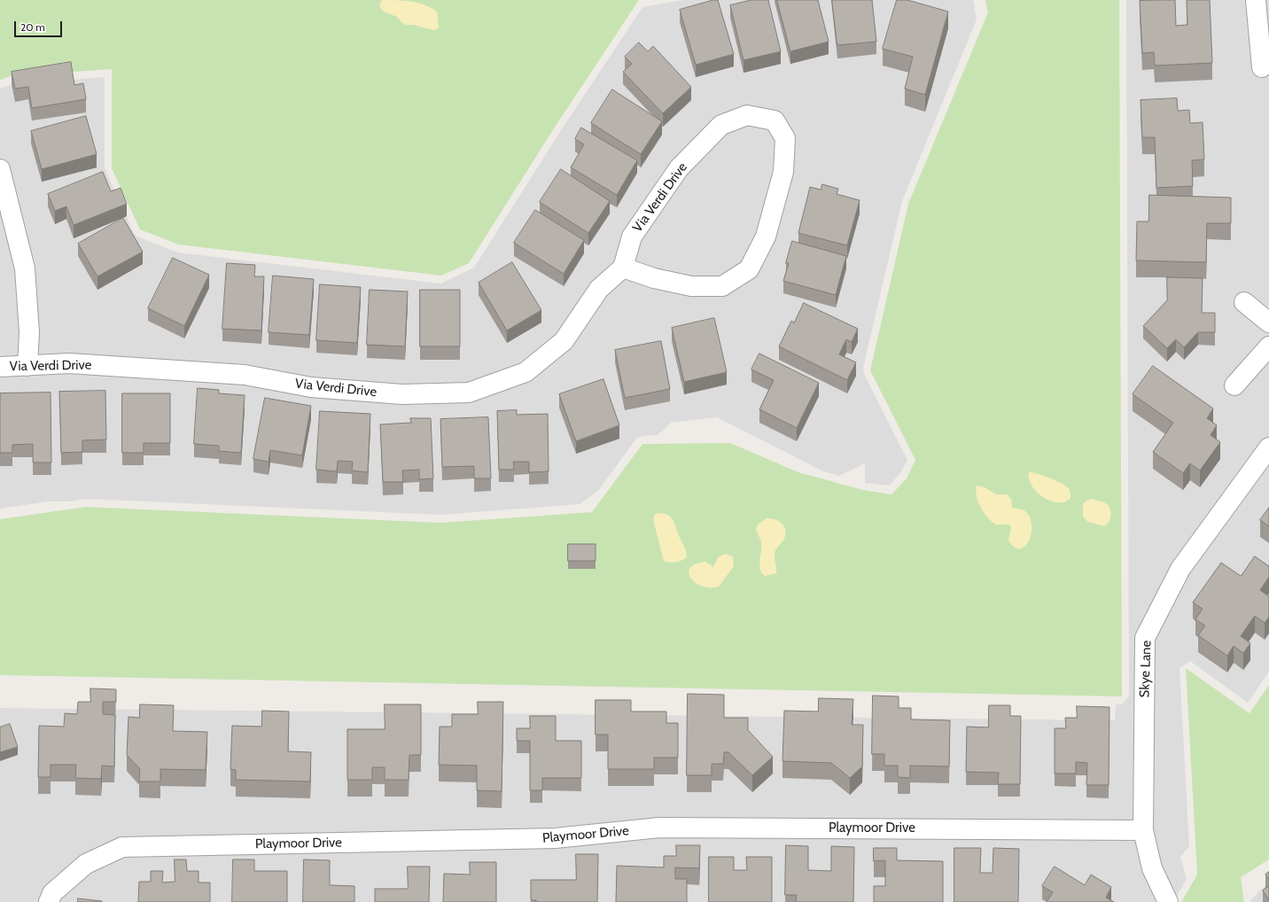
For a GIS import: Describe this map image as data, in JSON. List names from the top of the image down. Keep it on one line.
{"streets":{"street":["Via Verdi Drive","Skye Lane","Playmoor Drive"]},"crossings":[["Skye Lane","Playmoor Drive"]],"scale_bar":"20 m"}
